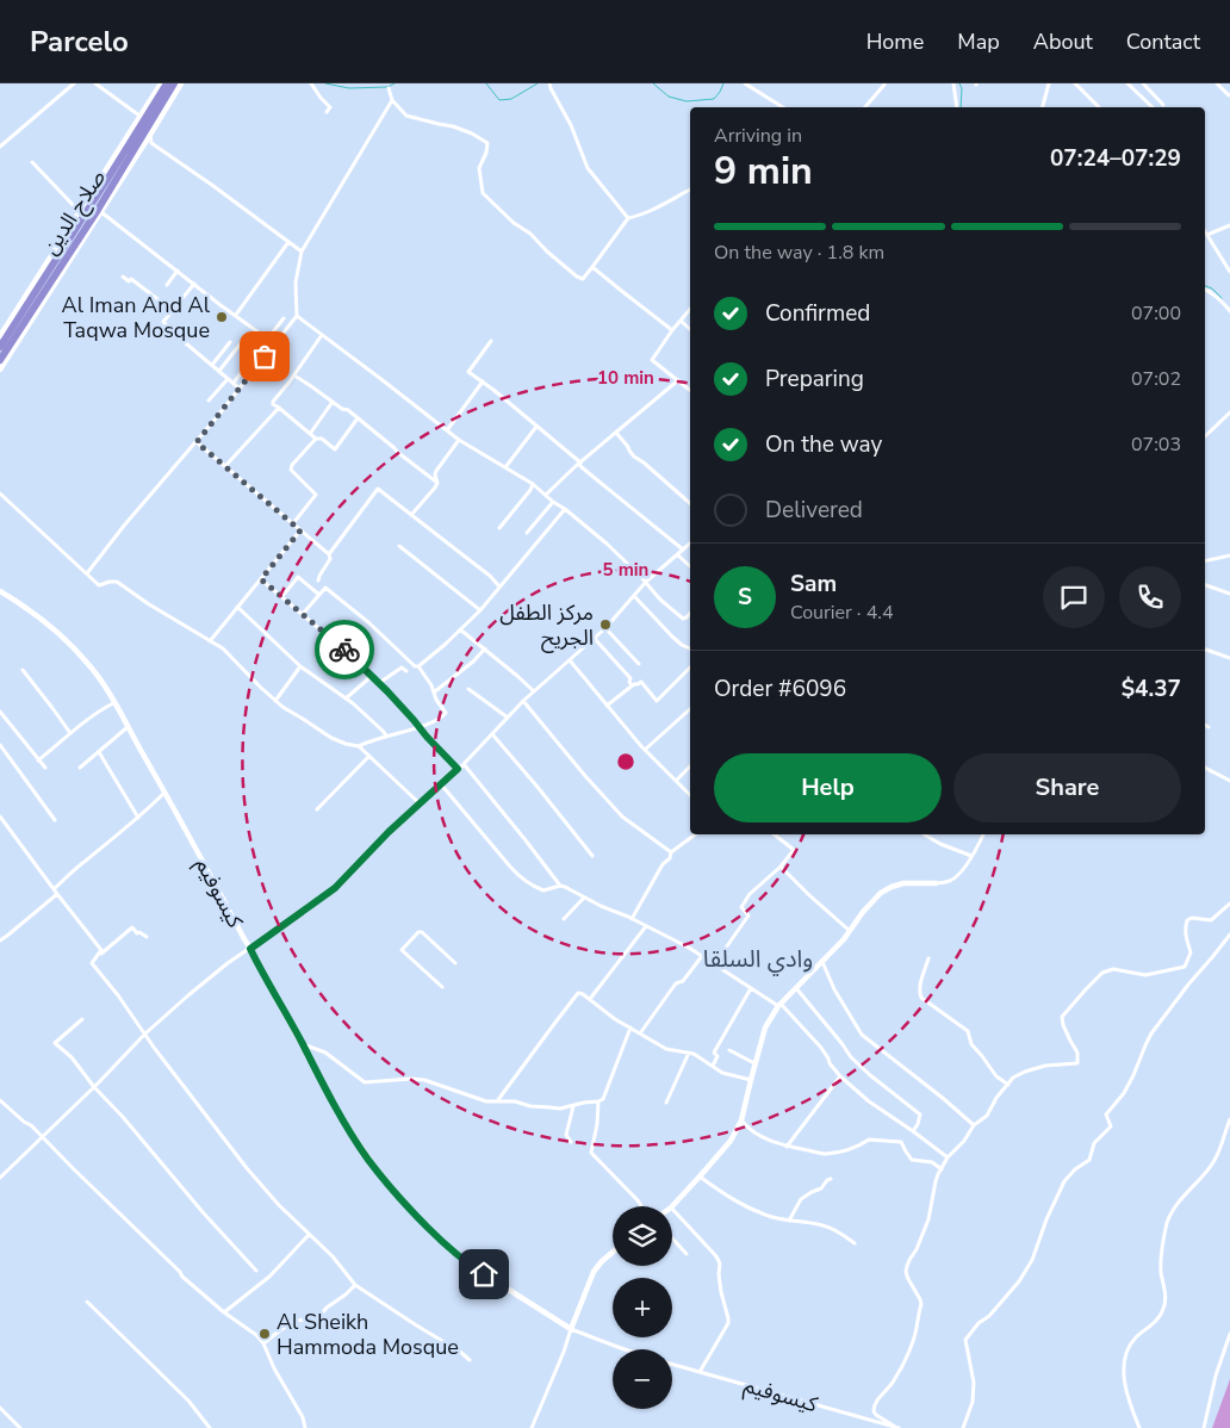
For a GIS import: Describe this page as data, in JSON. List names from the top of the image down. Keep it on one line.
{"streets":{"highway":["صلاح الدين"],"street":["كيسوفيم"]},"districts":["وادي السلقا"],"places":["Al Iman And Al Taqwa Mosque","مركز الطفل الجريح","Al Sheikh Hammoda Mosque"],"page":{"header":"Parcelo","nav":["Home","Map","About","Contact"],"heading":["9 min","Arriving in","07:24–07:29"],"panel":["Sam","Courier · 4.4","Order #6096","$4.37"],"bar":"On the way · 1.8 km","list":[["Confirmed","07:00"],["Preparing","07:02"],["On the way","07:03"],"Delivered"],"round":"S","buttons":["Help","Share"],"map_buttons":["+","−"]},"rings":["10 min","5 min"]}
